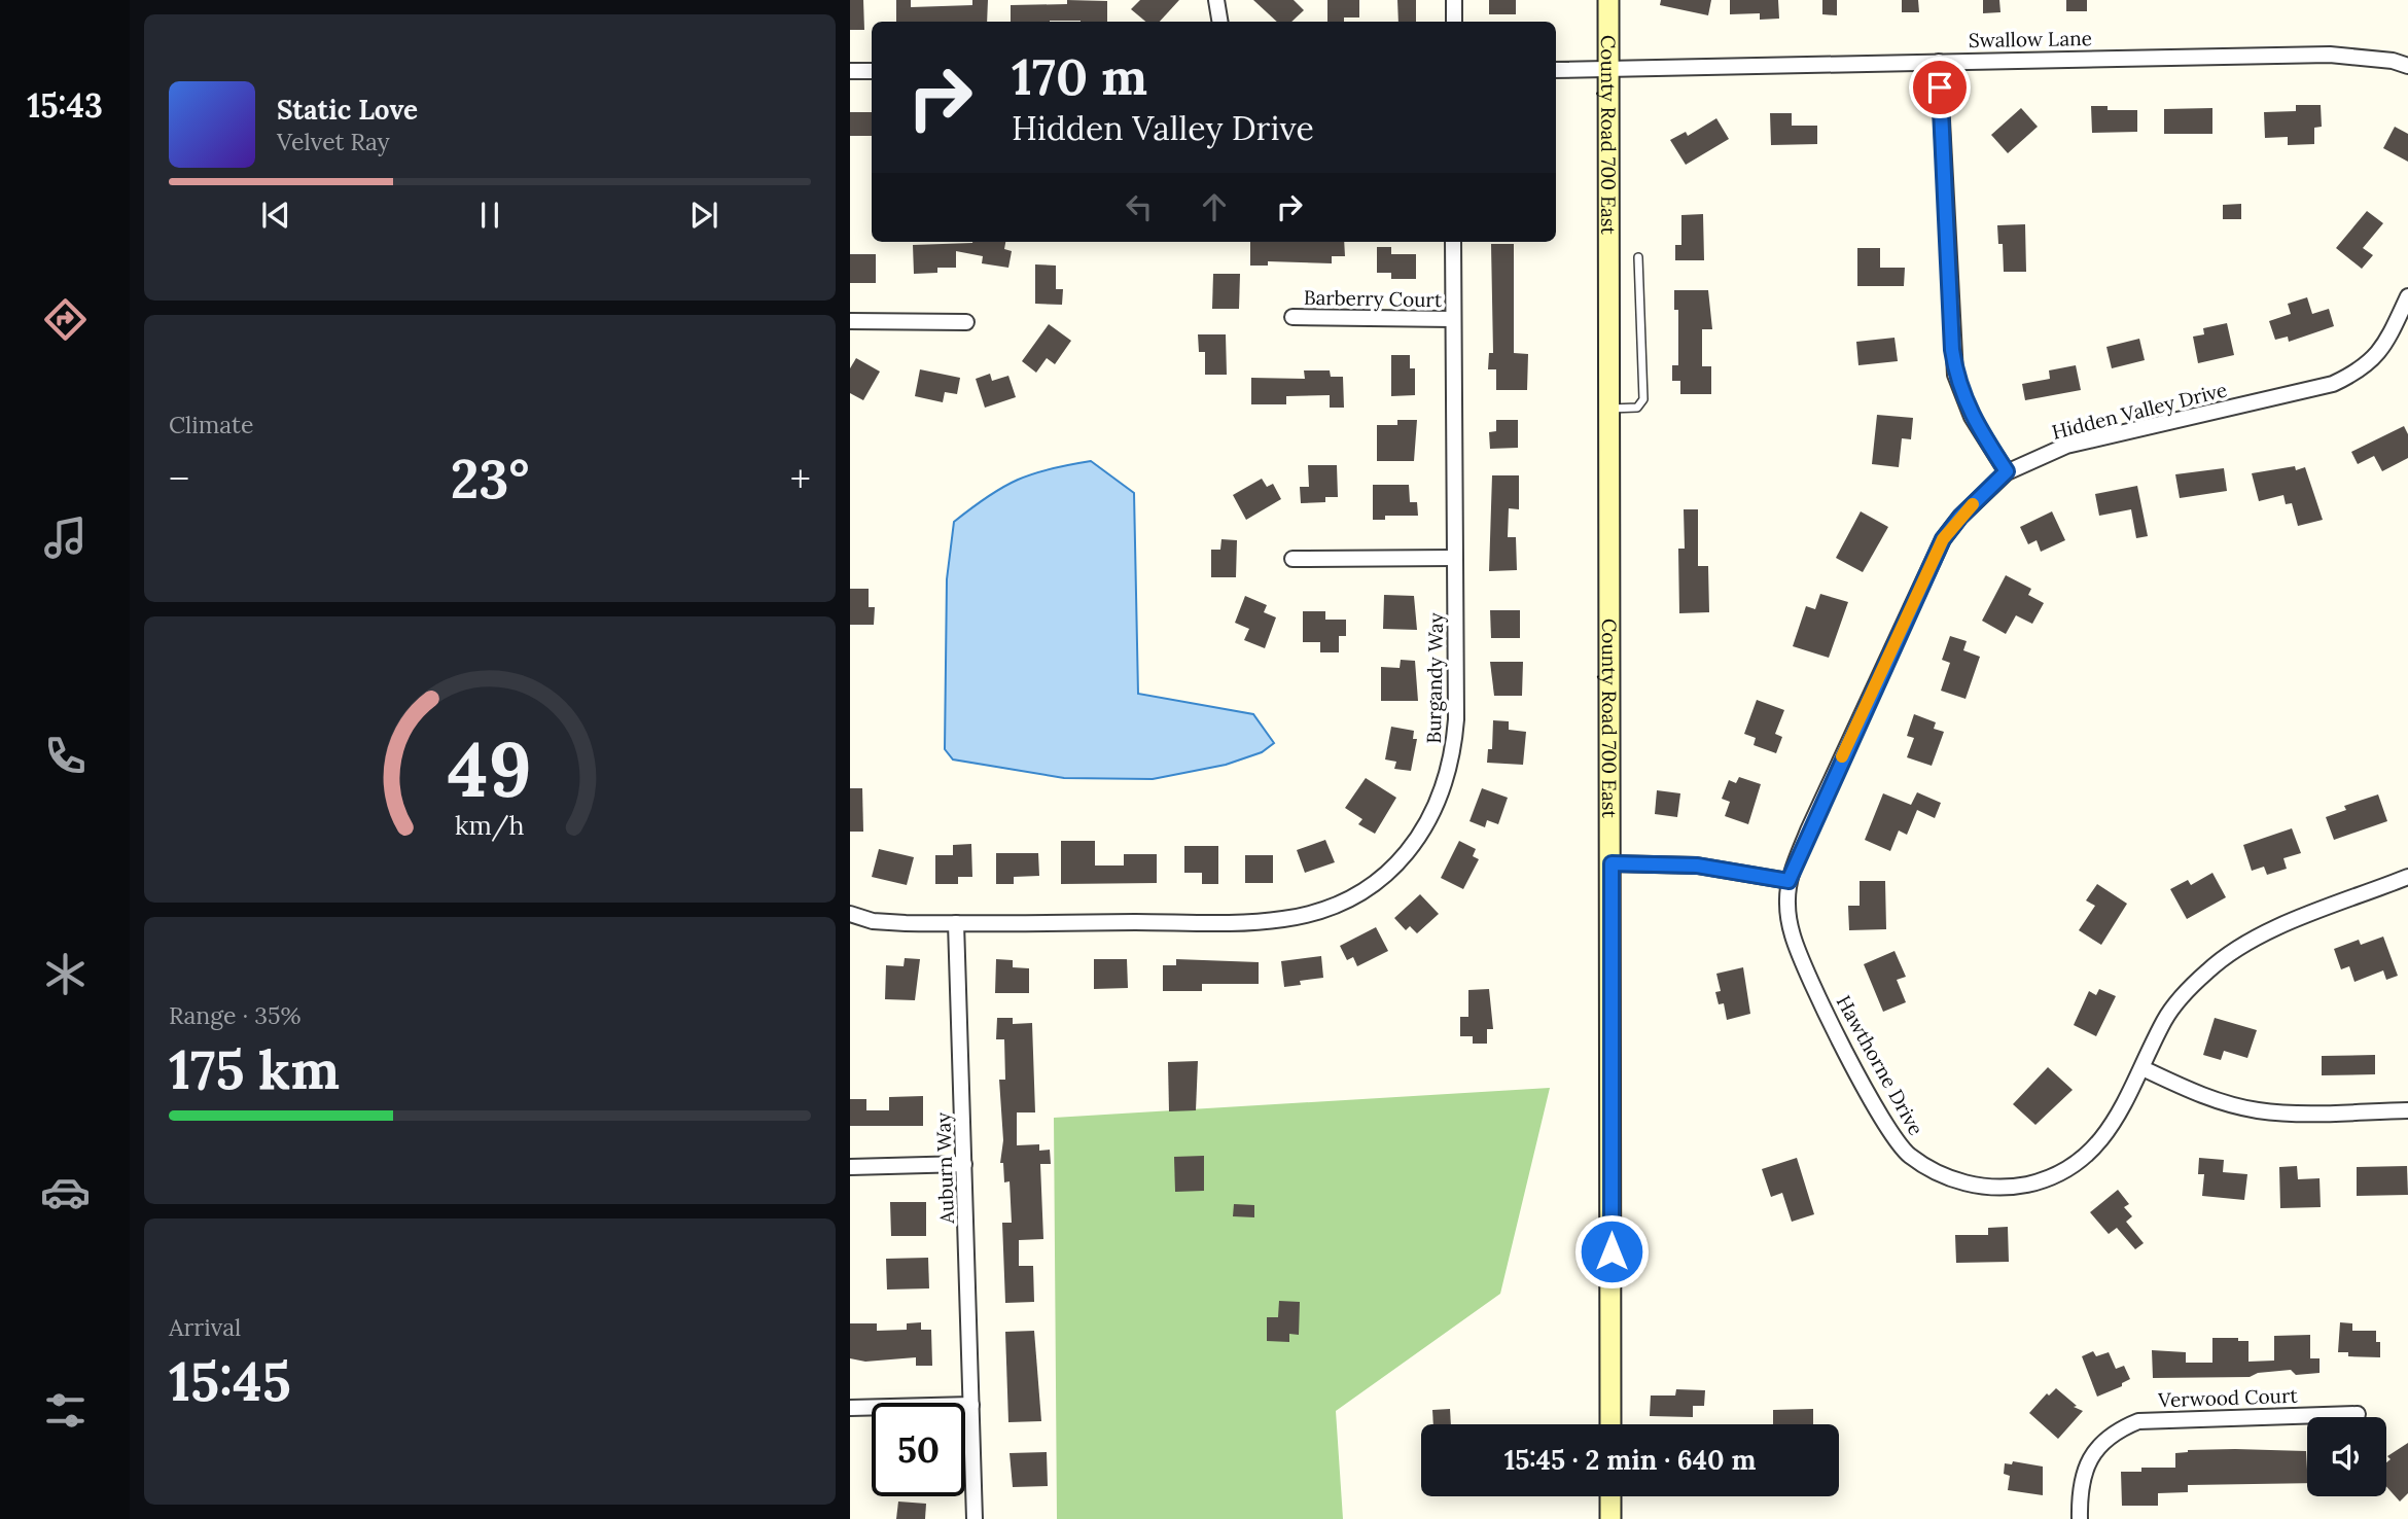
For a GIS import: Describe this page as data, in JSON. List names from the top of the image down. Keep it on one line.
{"streets":{"main road":["County Road 700 East"],"street":["Swallow Lane","Barberry Court","Hidden Valley Drive","Burgandy Way","Hawthorne Drive","Auburn Way","Verwood Court"]},"crossings":[["Swallow Lane","County Road 700 East"],["Barberry Court","Burgandy Way"],["Hidden Valley Drive","Hawthorne Drive"],["Burgandy Way","Auburn Way"]],"page":{"tabs":"15:43","turn":["170 m","Hidden Valley Drive"],"song":["Static Love","Velvet Ray"],"tile":["Climate",["Range · 35%","175 km"],["Arrival","15:45"]],"heat":["−","23°","+"],"limit":"50","trip":"15:45 · 2 min · 640 m","gauge":["49","km/h"]}}
